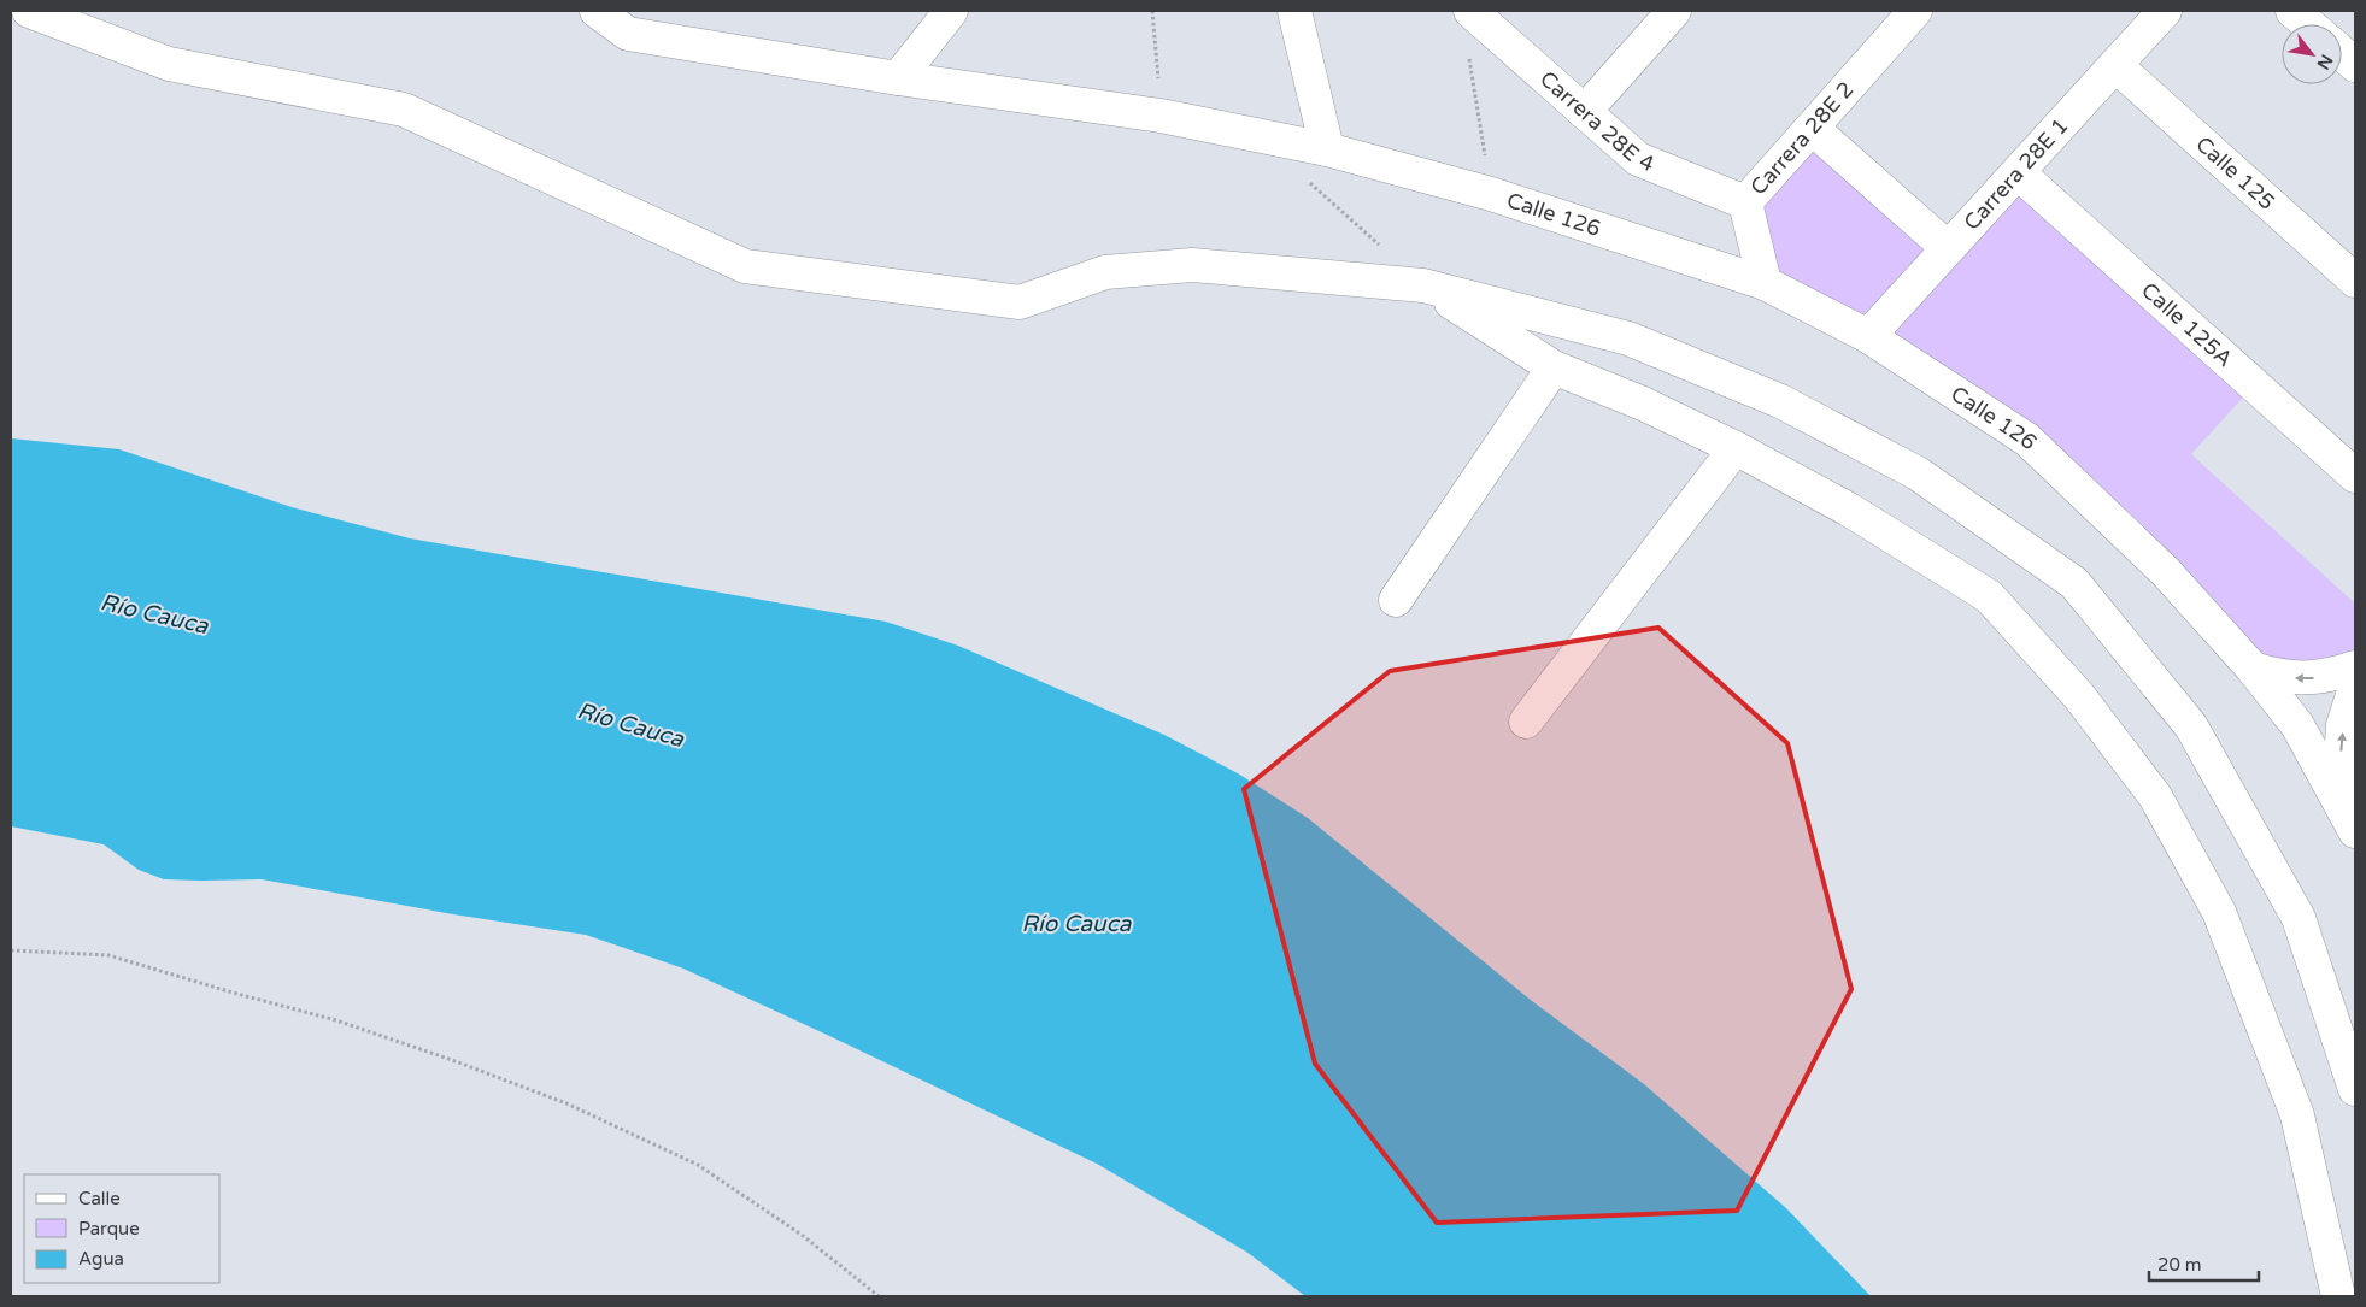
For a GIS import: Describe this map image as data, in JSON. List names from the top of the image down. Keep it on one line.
{"streets":{"street":["Carrera 28E 4","Carrera 28E 2","Calle 125","Carrera 28E 1","Calle 126","Calle 125A"]},"crossings":[["Carrera 28E 4","Carrera 28E 2"],["Carrera 28E 2","Calle 126"],["Calle 125","Carrera 28E 1"],["Carrera 28E 1","Calle 126"],["Carrera 28E 1","Calle 125A"]],"water":["Río Cauca"],"legend":["Calle","Parque","Agua"],"scale_bar":"20 m","north":"bottom right"}
